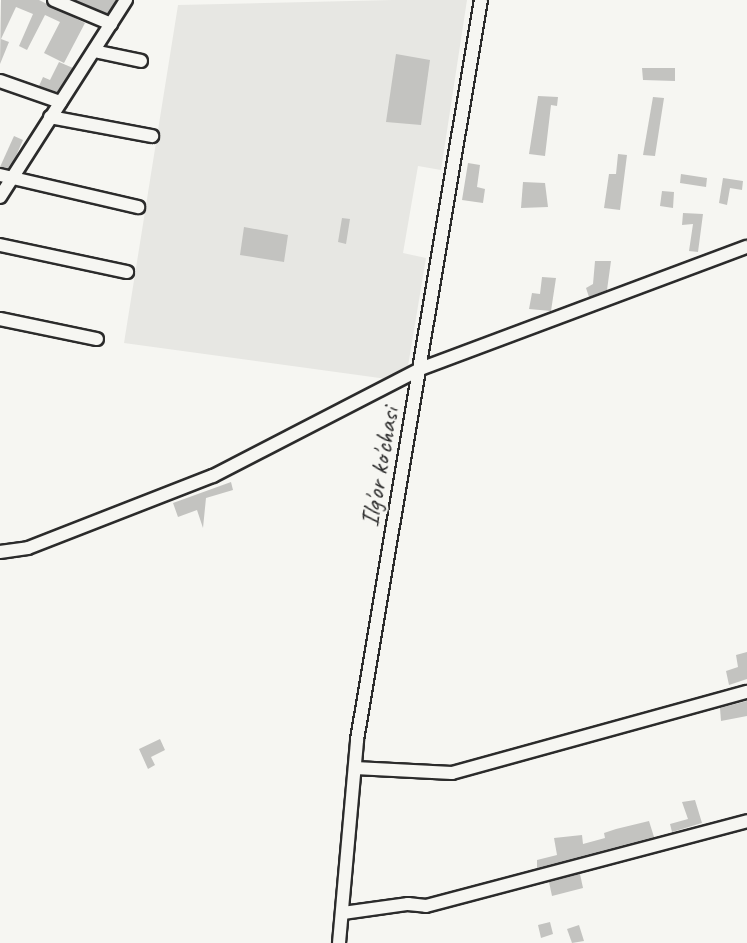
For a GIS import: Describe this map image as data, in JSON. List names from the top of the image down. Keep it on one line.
{"streets":{"street":["Ilg'or ko'chasi"]}}
